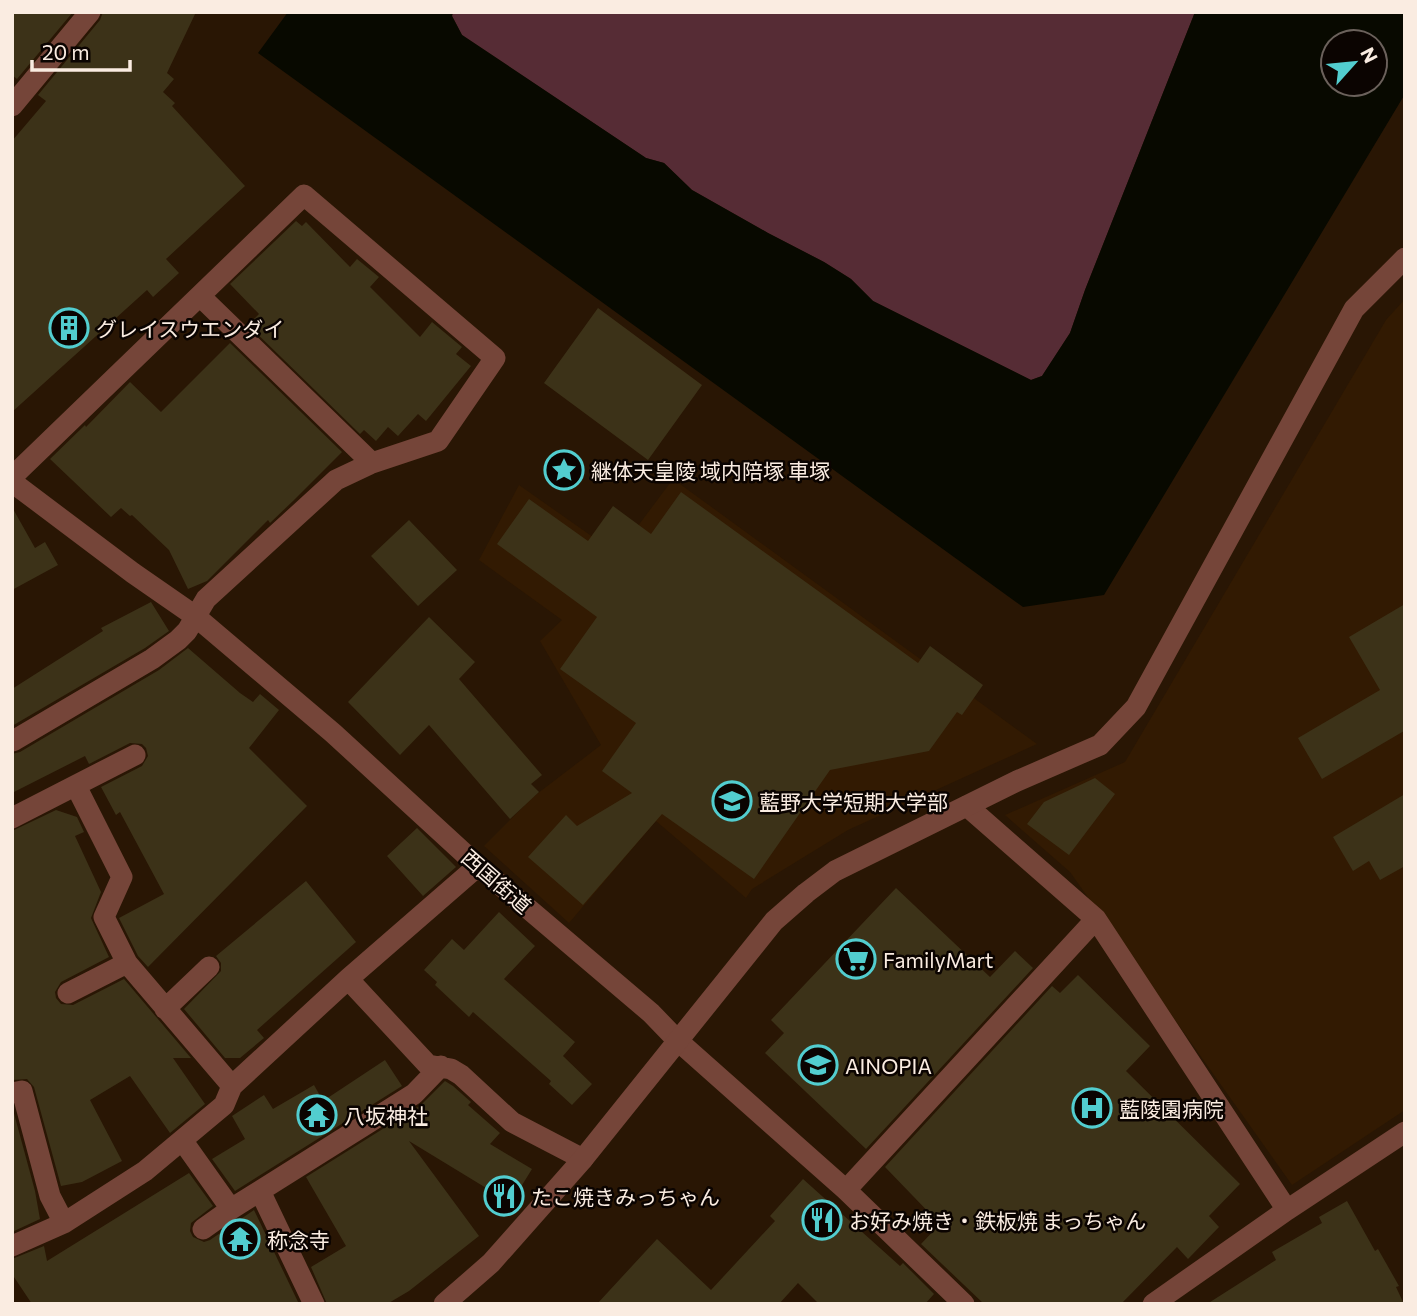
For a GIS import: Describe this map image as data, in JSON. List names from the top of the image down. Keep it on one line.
{"streets":{"street":["西国街道"]},"places":{"building":["グレイスウエンダイ"],"place":["継体天皇陵 域内陪塚 車塚"],"school or university":["藍野大学短期大学部","AINOPIA"],"supermarket":["FamilyMart"],"hospital":["藍陵園病院"],"temple":["八坂神社","称念寺"],"restaurant":["たこ焼きみっちゃん","お好み焼き・鉄板焼 まっちゃん"]},"scale_bar":"20 m","north":"top right"}
